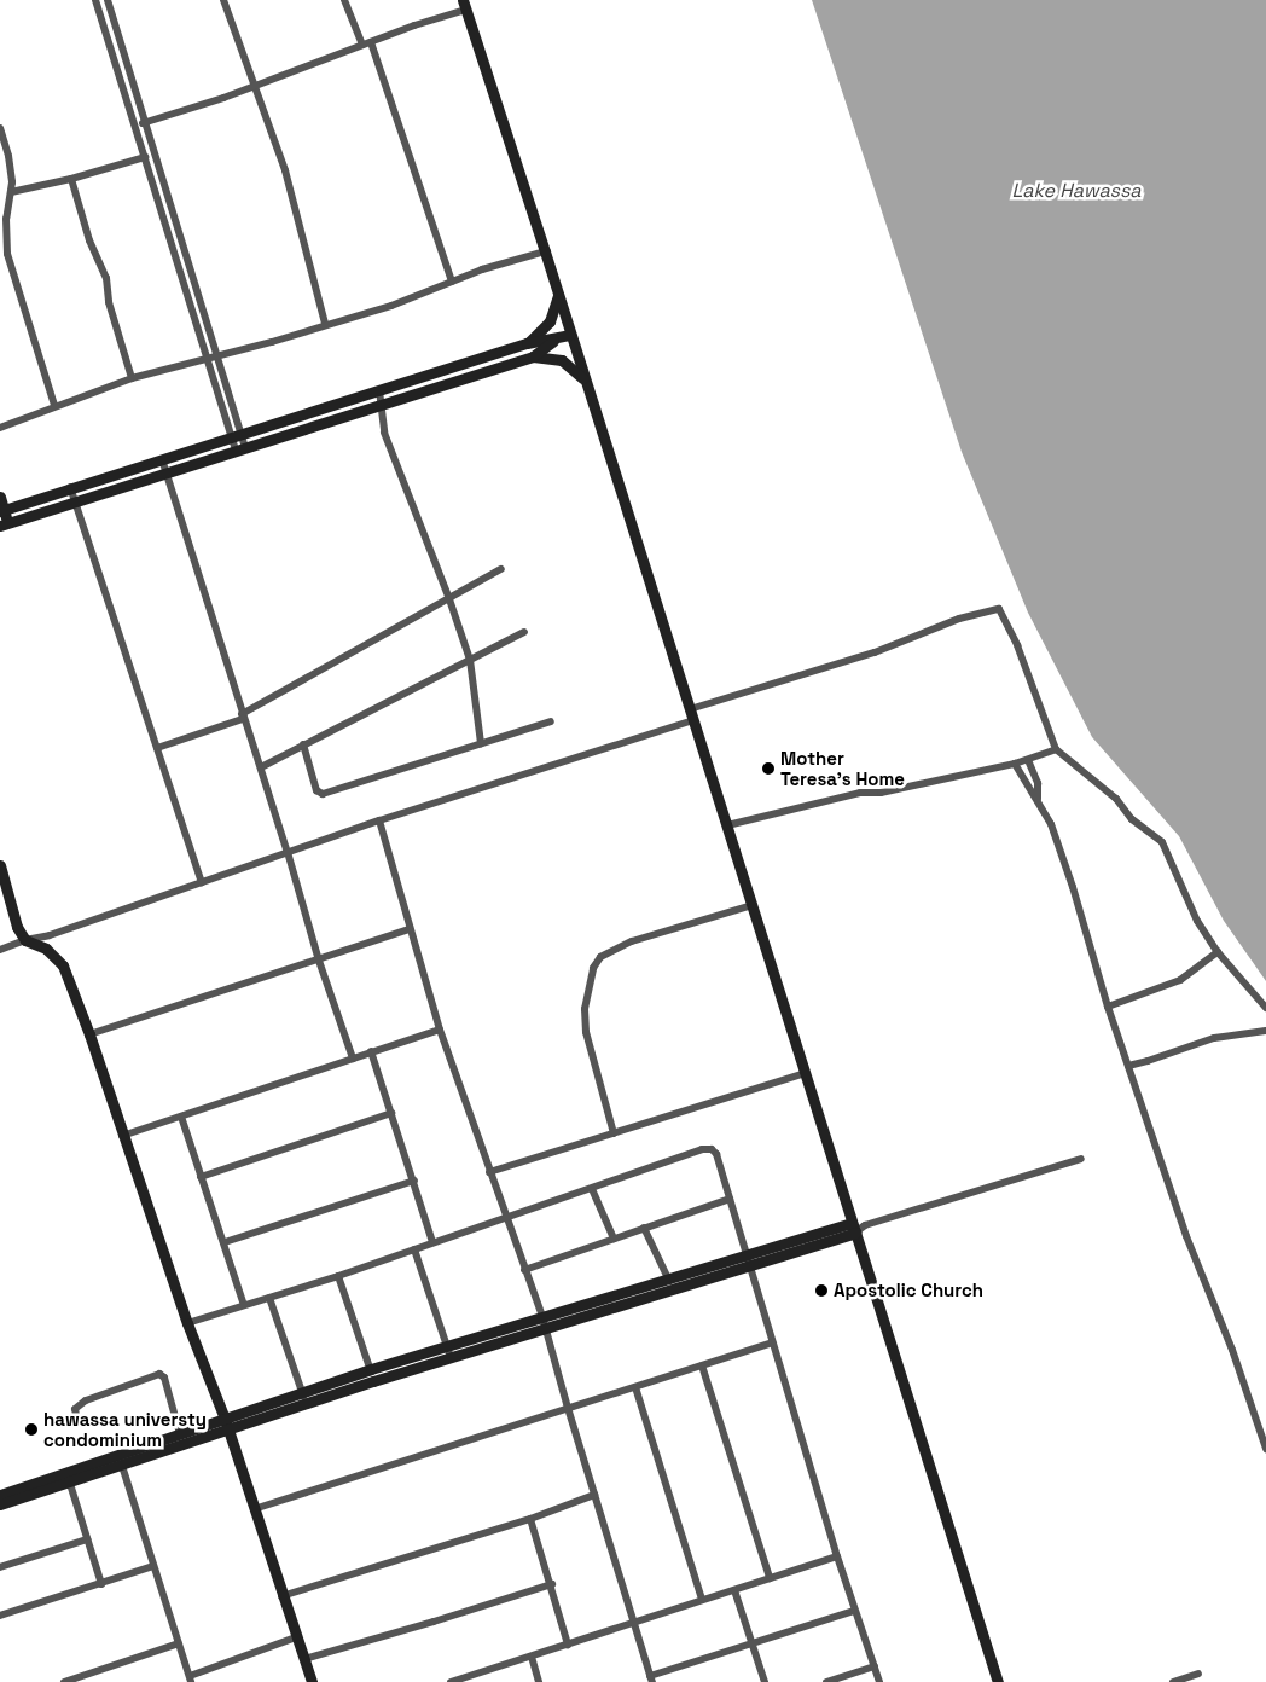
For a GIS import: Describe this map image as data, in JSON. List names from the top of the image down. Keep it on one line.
{"water":["Lake Hawassa"],"places":["Mother Teresa's Home","Apostolic Church","hawassa universty condominium"]}
